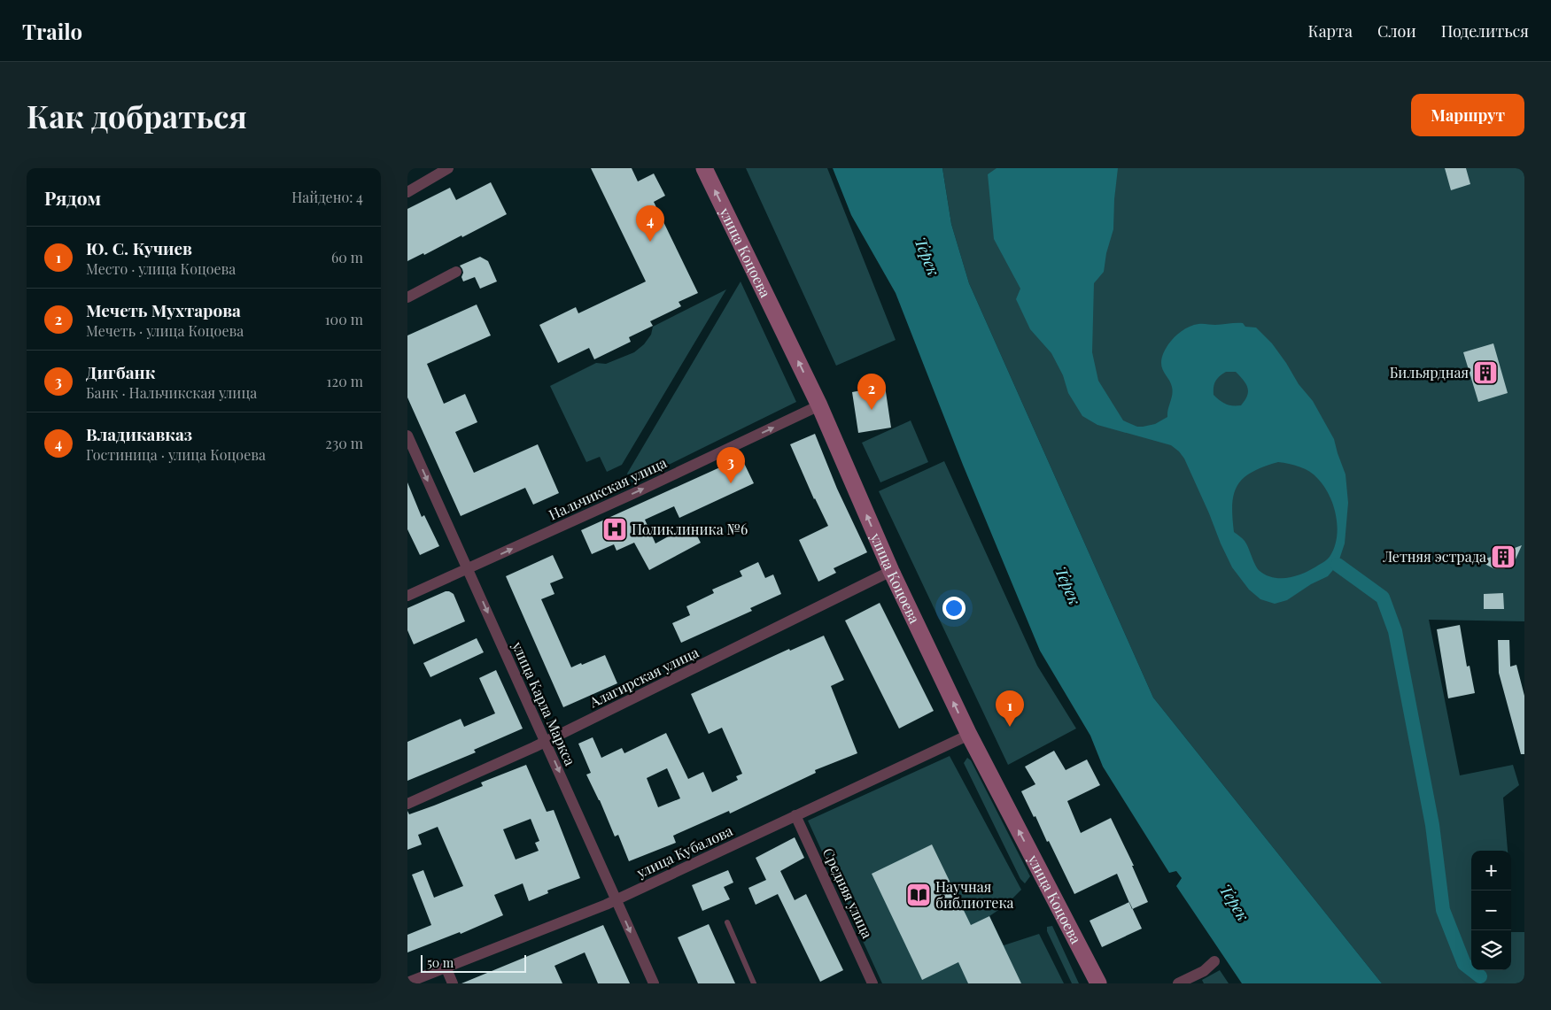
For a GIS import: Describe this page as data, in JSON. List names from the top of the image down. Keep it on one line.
{"streets":{"street":["улица Коцоева","Нальчикская улица","Алагирская улица","улица Карла Маркса","улица Кубалова","Средняя улица"]},"crossings":[["улица Коцоева","Нальчикская улица"],["улица Коцоева","Алагирская улица"],["улица Коцоева","улица Кубалова"],["Нальчикская улица","улица Карла Маркса"],["Алагирская улица","улица Карла Маркса"],["улица Карла Маркса","улица Кубалова"],["улица Кубалова","Средняя улица"]],"one_way":["улица Коцоева","Нальчикская улица","улица Карла Маркса"],"water":["Терек"],"places":{"building":["Бильярдная","Летняя эстрада"],"hospital":["Поликлиника №6"],"library":["Научная библиотека"]},"scale_bar":"50 m","page":{"header":"Trailo","nav":["Карта","Слои","Поделиться"],"buttons":"Маршрут","title":"Как добраться","heading":["Рядом","Найдено: 4"],"pins":["4","2","3","1"],"list":[{"mark":"1","name":"Ю. С. Кучиев","note":"Место · улица Коцоева","value":"60 m"},{"mark":"2","name":"Мечеть Мухтарова","note":"Мечеть · улица Коцоева","value":"100 m"},{"mark":"3","name":"Дигбанк","note":"Банк · Нальчикская улица","value":"120 m"},{"mark":"4","name":"Владикавказ","note":"Гостиница · улица Коцоева","value":"230 m"}],"map_buttons":["+","−"],"scale":"50 m"}}
